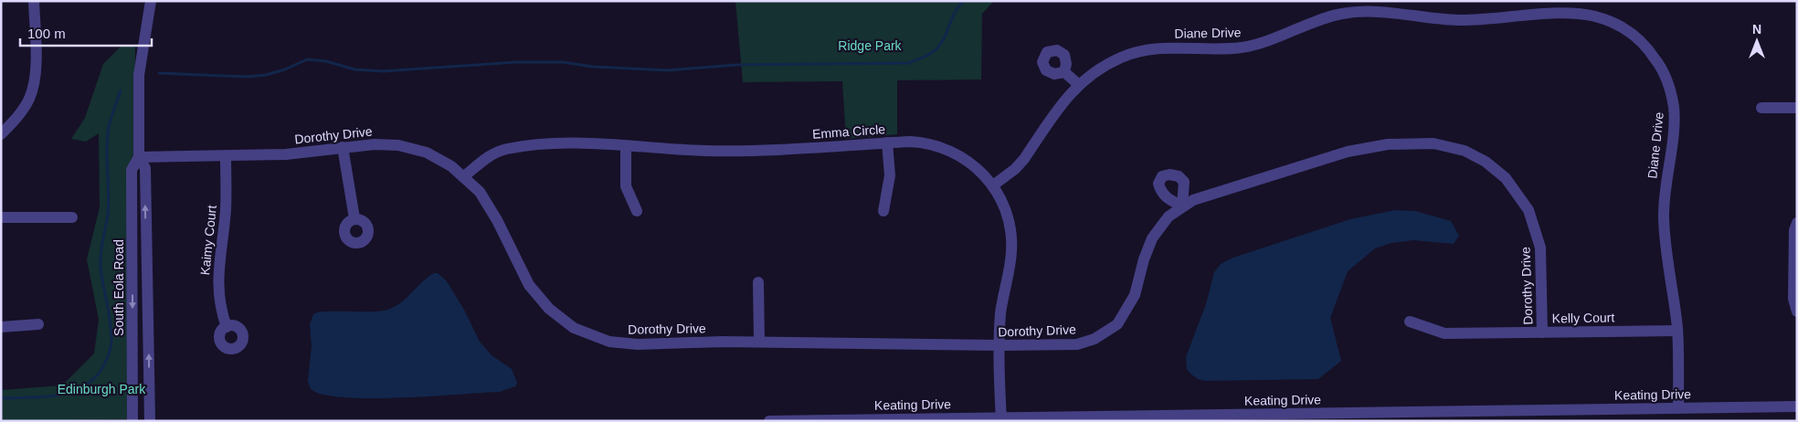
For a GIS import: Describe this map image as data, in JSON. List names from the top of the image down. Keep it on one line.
{"streets":{"street":["Diane Drive","Emma Circle","Dorothy Drive","Kaimy Court","South Eola Road","Kelly Court","Keating Drive"]},"crossings":[["Diane Drive","Emma Circle"],["Diane Drive","Kelly Court"],["Diane Drive","Keating Drive"],["Emma Circle","Dorothy Drive"],["Emma Circle","Keating Drive"],["Dorothy Drive","Kaimy Court"],["Dorothy Drive","South Eola Road"],["Dorothy Drive","Kelly Court"]],"parks":["Ridge Park","Edinburgh Park"],"scale_bar":"100 m","north":"top"}
